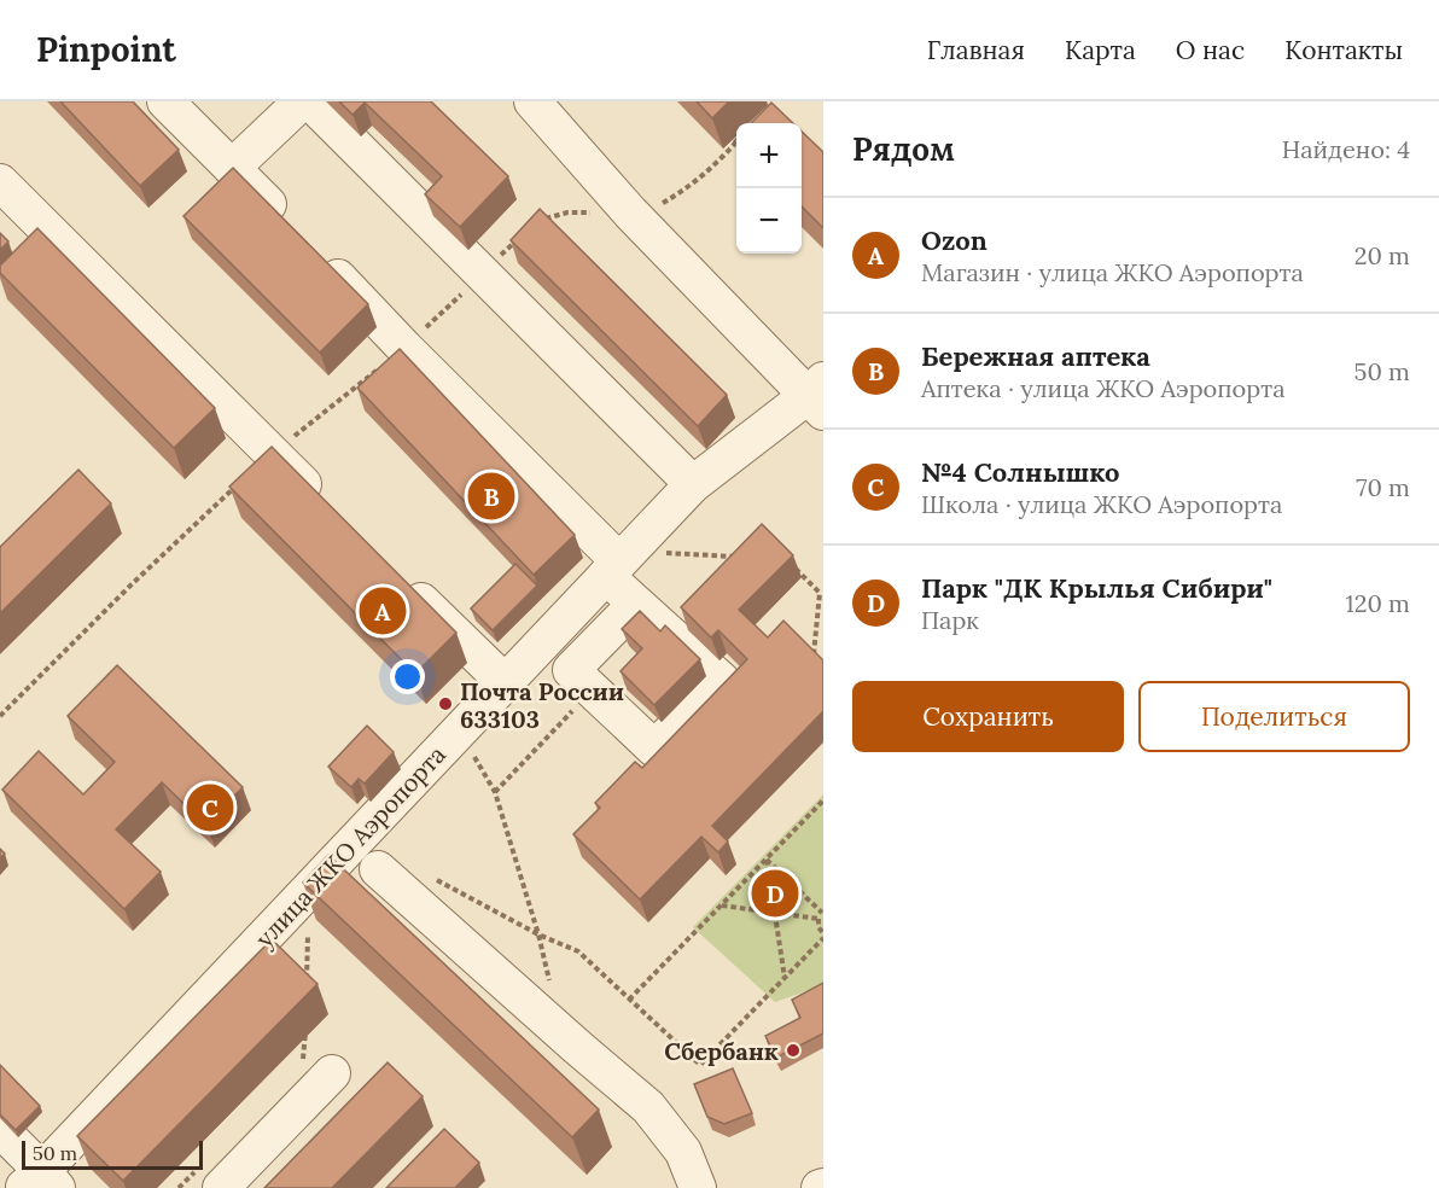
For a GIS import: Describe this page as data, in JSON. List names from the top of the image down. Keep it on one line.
{"streets":{"street":["улица ЖКО Аэропорта"]},"places":["Почта России 633103","Сбербанк"],"scale_bar":"50 m","page":{"header":"Pinpoint","nav":["Главная","Карта","О нас","Контакты"],"heading":["Рядом","Найдено: 4"],"map_buttons":["+","−"],"list":[{"mark":"A","name":"Ozon","note":"Магазин · улица ЖКО Аэропорта","value":"20 m"},{"mark":"B","name":"Бережная аптека","note":"Аптека · улица ЖКО Аэропорта","value":"50 m"},{"mark":"C","name":"№4 Солнышко","note":"Школа · улица ЖКО Аэропорта","value":"70 m"},{"mark":"D","name":"Парк \"ДК Крылья Сибири\"","note":"Парк","value":"120 m"}],"pins":["B","A","C","D"],"buttons":["Сохранить","Поделиться"],"scale":"50 m"}}
